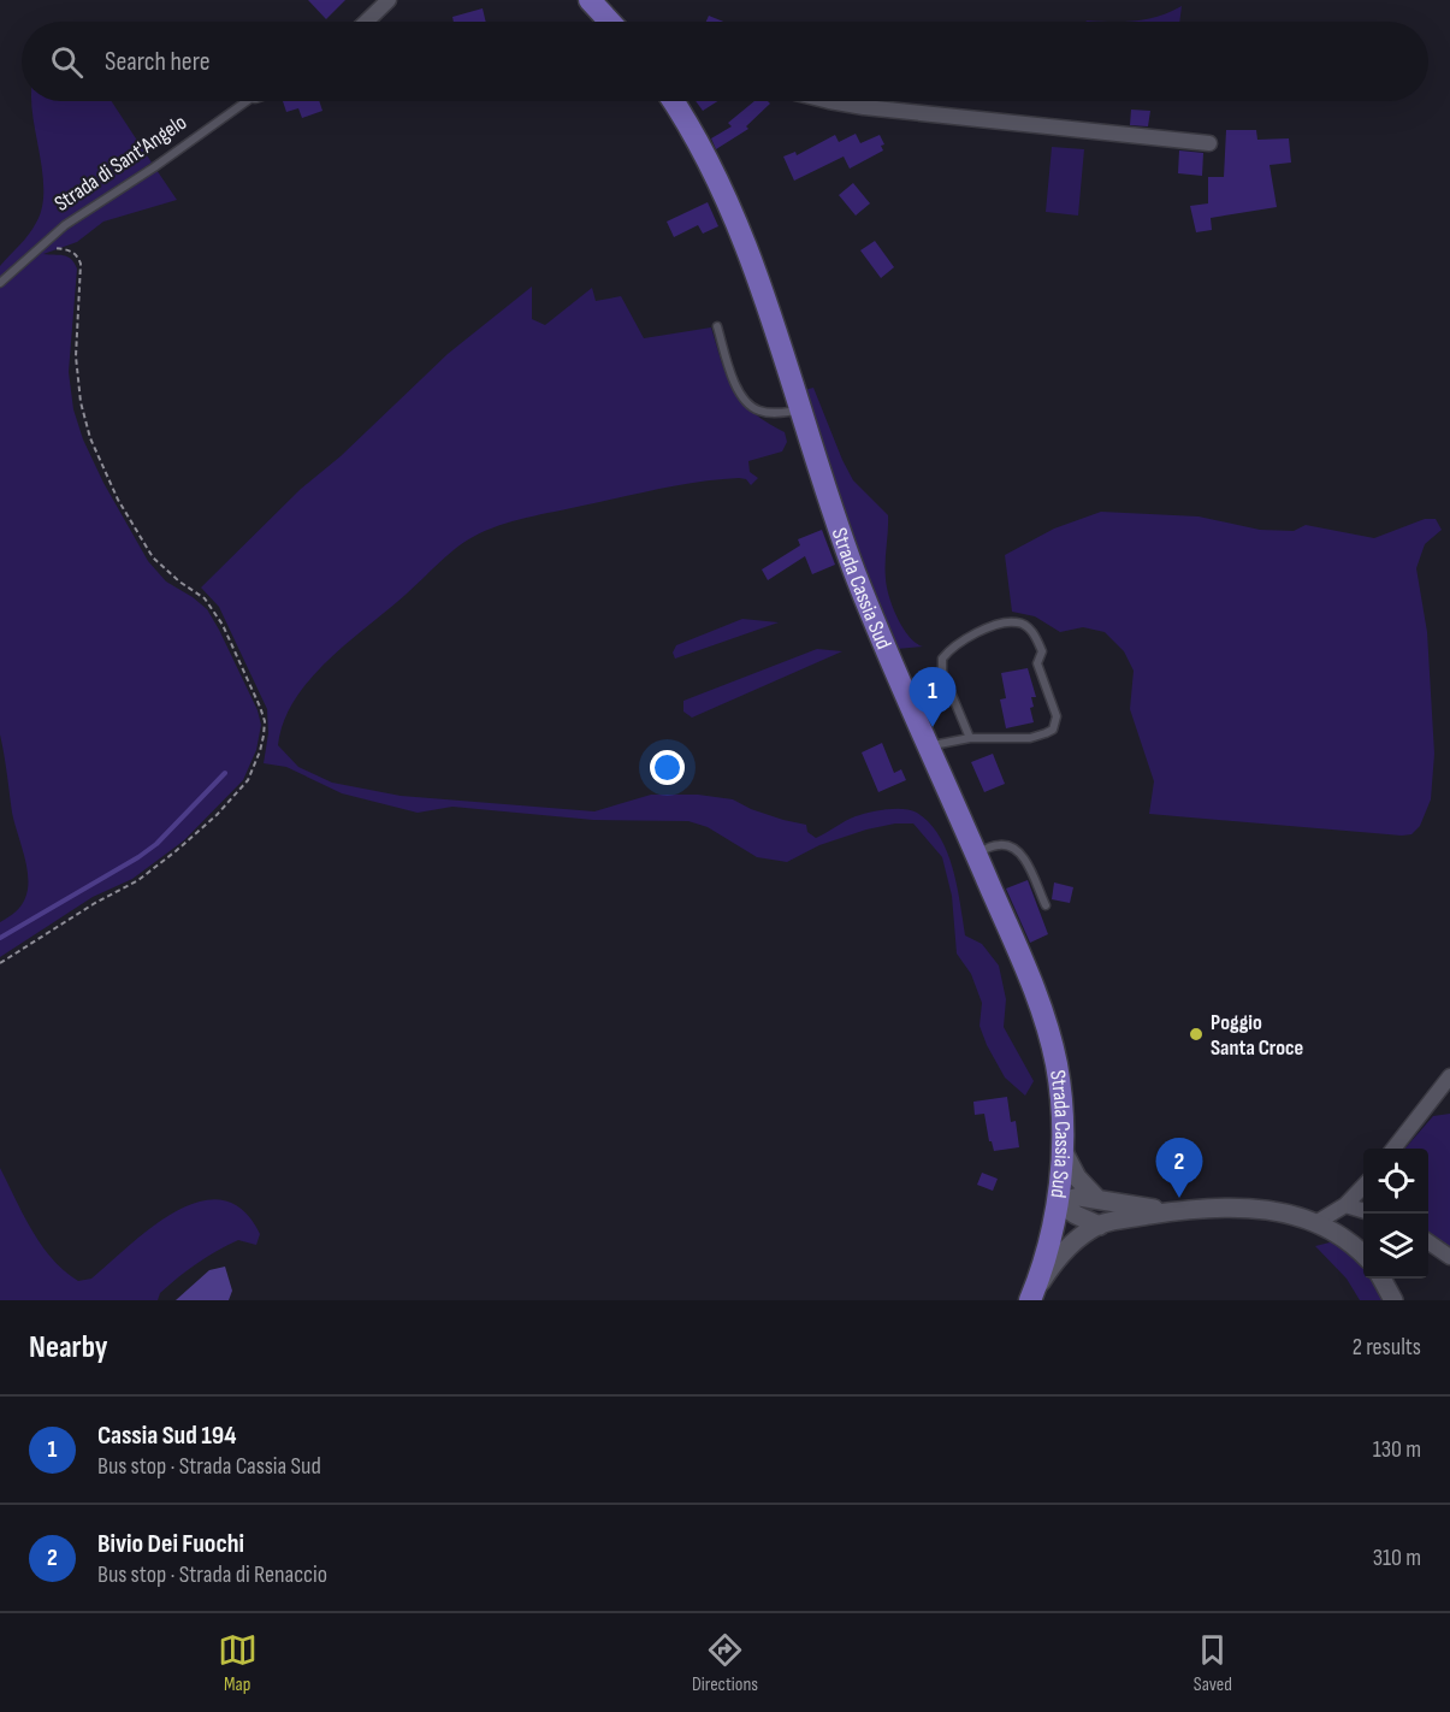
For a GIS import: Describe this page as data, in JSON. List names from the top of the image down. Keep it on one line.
{"streets":{"main road":["Strada Cassia Sud"],"lane":["Strada di Sant'Angelo"]},"places":["Poggio Santa Croce"],"page":{"search":"Search here","pins":["1","2"],"heading":["Nearby","2 results"],"list":[{"mark":"1","name":"Cassia Sud 194","note":"Bus stop · Strada Cassia Sud","value":"130 m"},{"mark":"2","name":"Bivio Dei Fuochi","note":"Bus stop · Strada di Renaccio","value":"310 m"}],"nav":["Map","Directions","Saved"]}}
